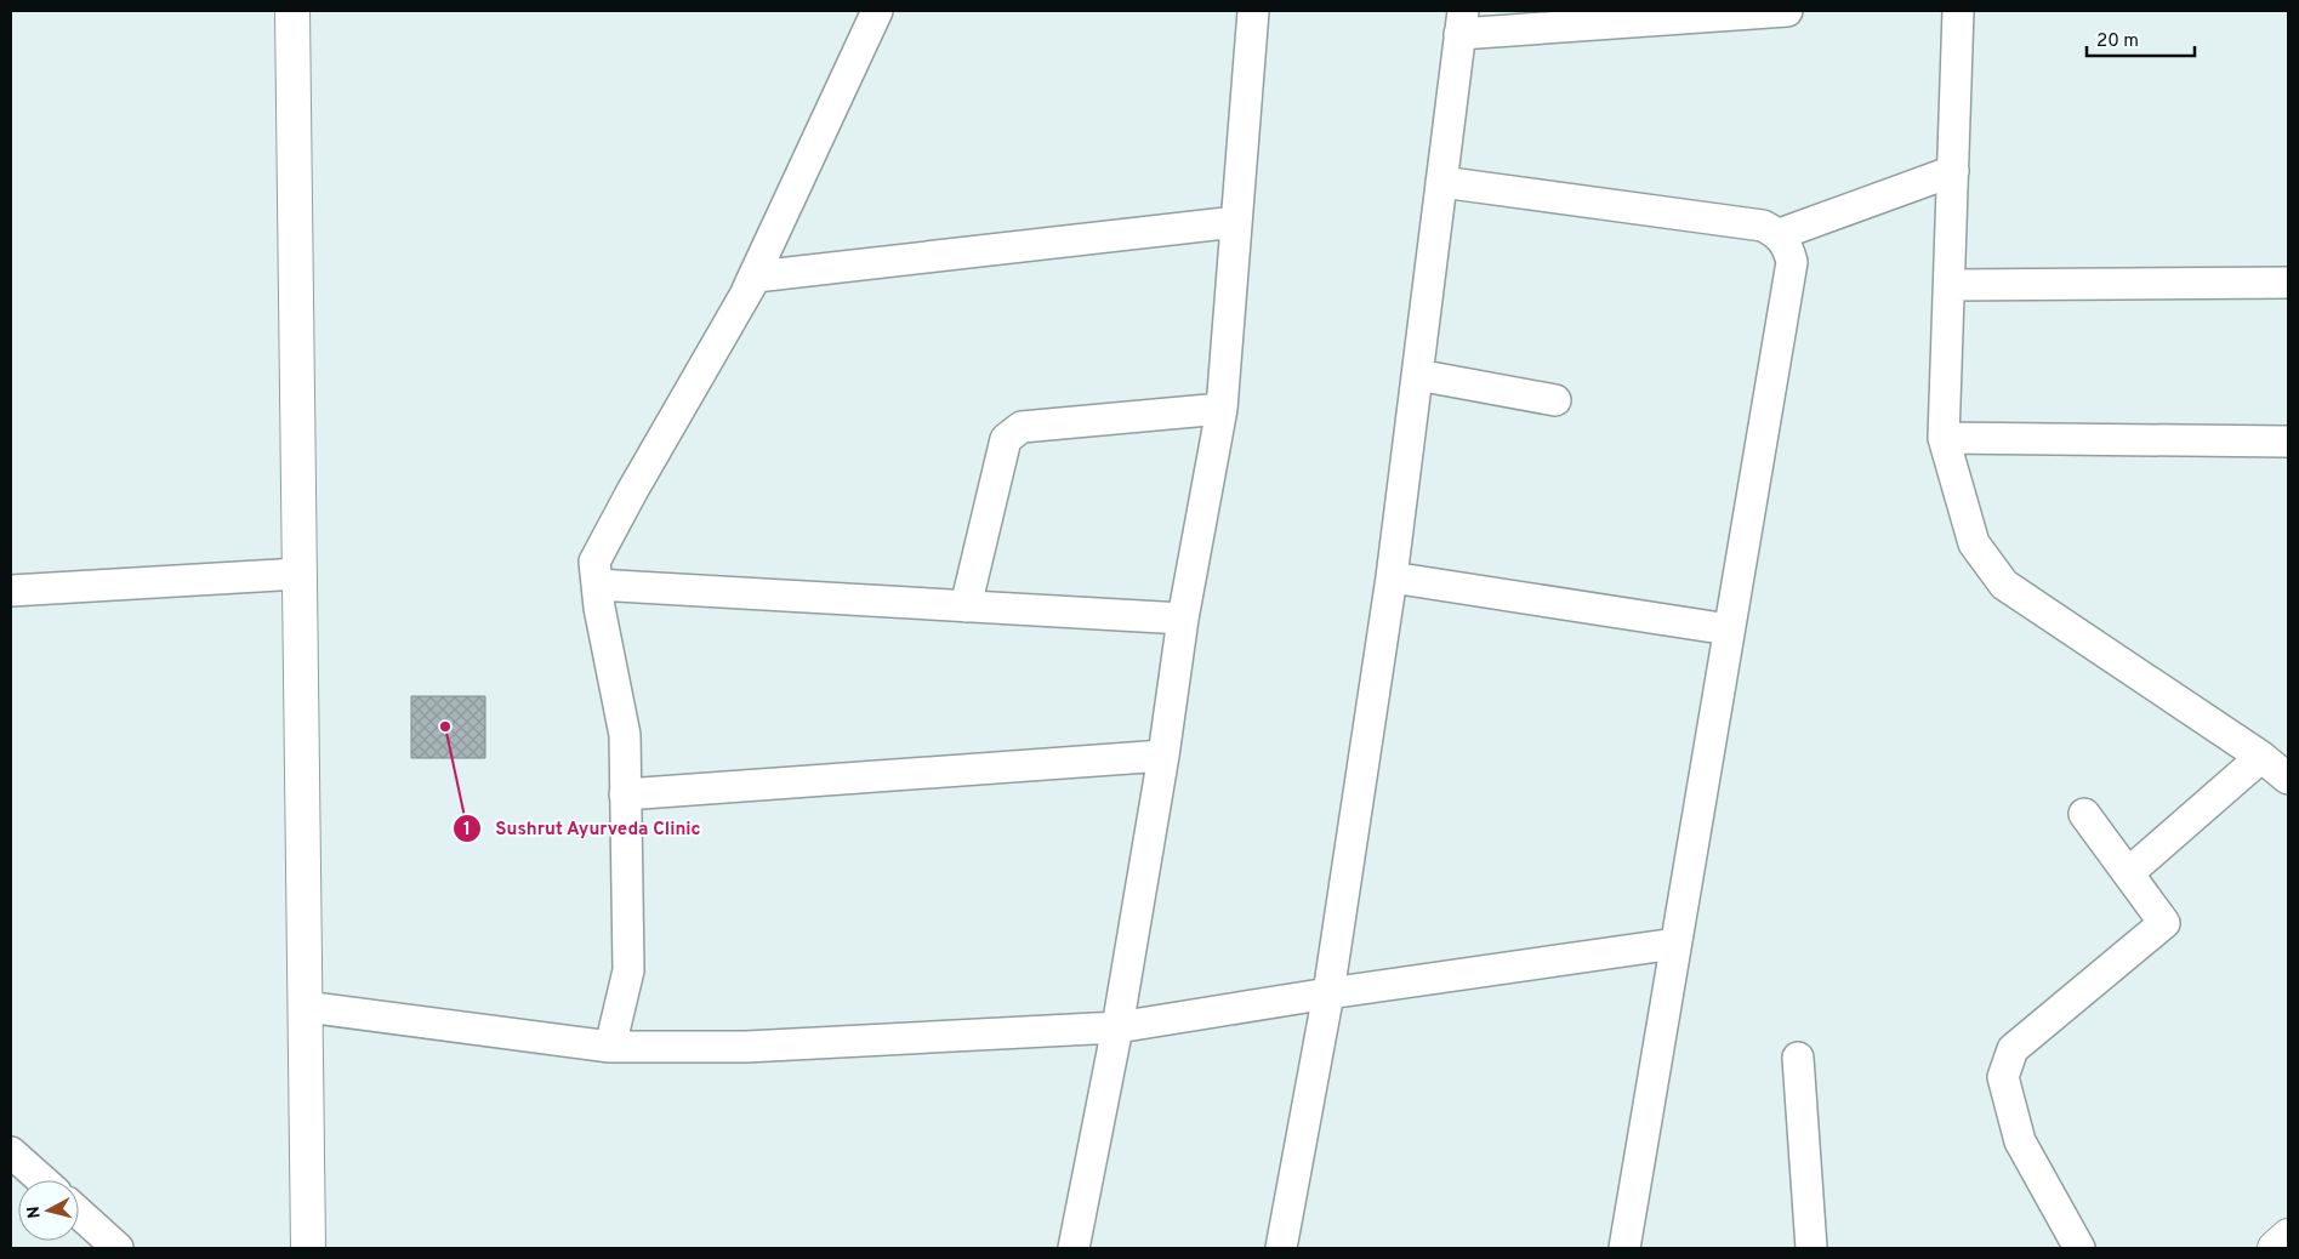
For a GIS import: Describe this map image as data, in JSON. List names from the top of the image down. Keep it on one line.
{"places":["Sushrut Ayurveda Clinic"],"scale_bar":"20 m","north":"left"}
